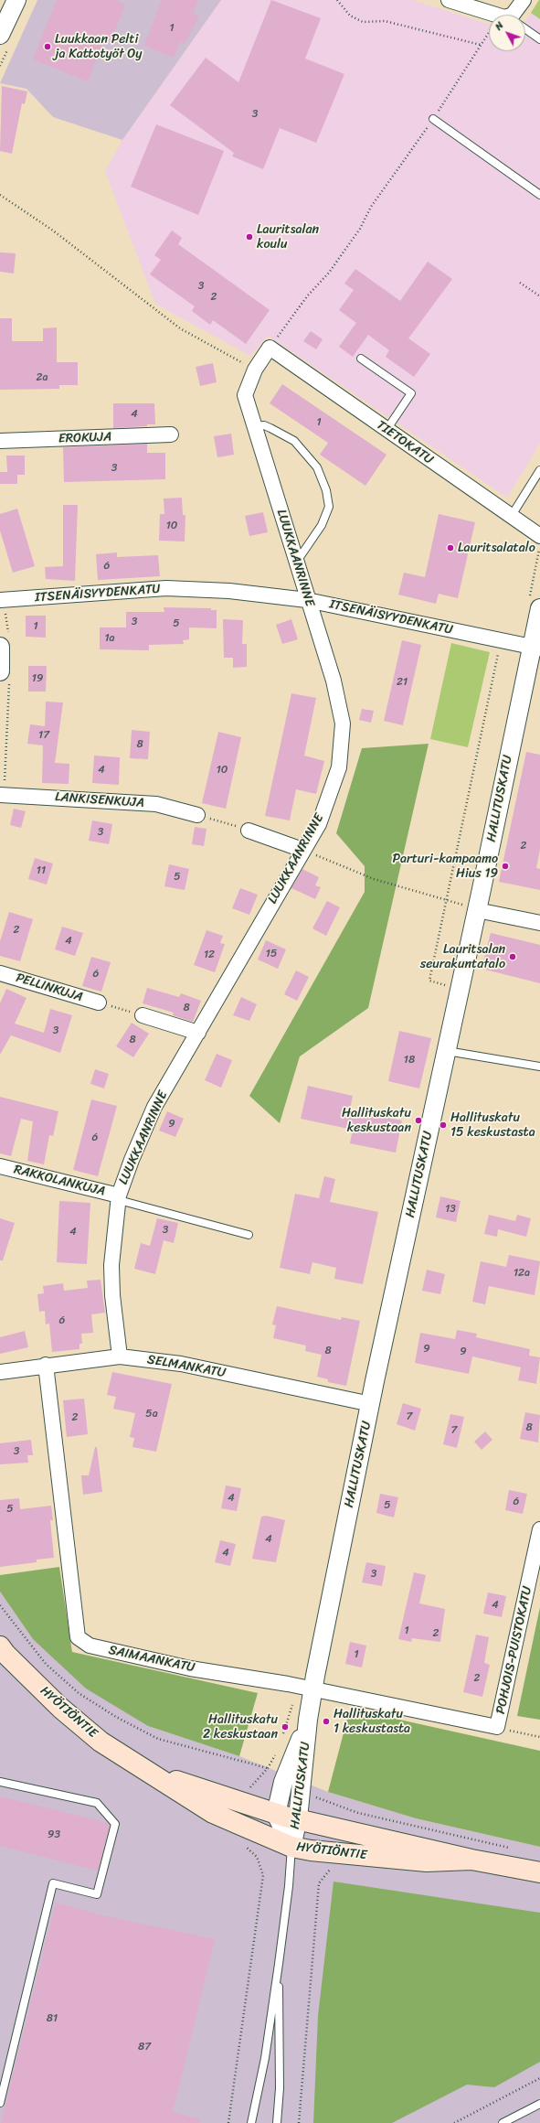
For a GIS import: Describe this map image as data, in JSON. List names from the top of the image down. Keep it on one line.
{"streets":{"main road":["HYÖTIÖNTIE"],"street":["EROKUJA","TIETOKATU","LUUKKAANRINNE","ITSENÄISYYDENKATU","HALLITUSKATU","LANKISENKUJA","PELLINKUJA","RAKKOLANKUJA","SELMANKATU","POHJOIS-PUISTOKATU","SAIMAANKATU"]},"crossings":[["TIETOKATU","LUUKKAANRINNE"],["LUUKKAANRINNE","ITSENÄISYYDENKATU"],["LUUKKAANRINNE","RAKKOLANKUJA"],["LUUKKAANRINNE","SELMANKATU"],["ITSENÄISYYDENKATU","HALLITUSKATU"],["HALLITUSKATU","SELMANKATU"],["HALLITUSKATU","SAIMAANKATU"],["HALLITUSKATU","HYÖTIÖNTIE"],["SELMANKATU","SAIMAANKATU"],["POHJOIS-PUISTOKATU","SAIMAANKATU"]],"places":["Luukkaan Pelti ja Kattotyöt Oy","Lauritsalan koulu","Lauritsalatalo","Parturi-kampaamo Hius 19","Lauritsalan seurakuntatalo","Hallituskatu keskustaan","Hallituskatu 15 keskustasta","Hallituskatu 1 keskustasta","Hallituskatu 2 keskustaan"],"house_numbers":["1","3","3","2","2a","4","1","3","10","6","3","5","1","1a","19","21","17","8","4","10","3","2","11","5","2","4","15","12","6","8","3","8","18","9","6","13","3","4","12a","6","9","8","9","5a","7","2","8","7","3","4","6","5","5","4","4","3","4","1","2","1","2","93","81","87"],"north":"top left"}
